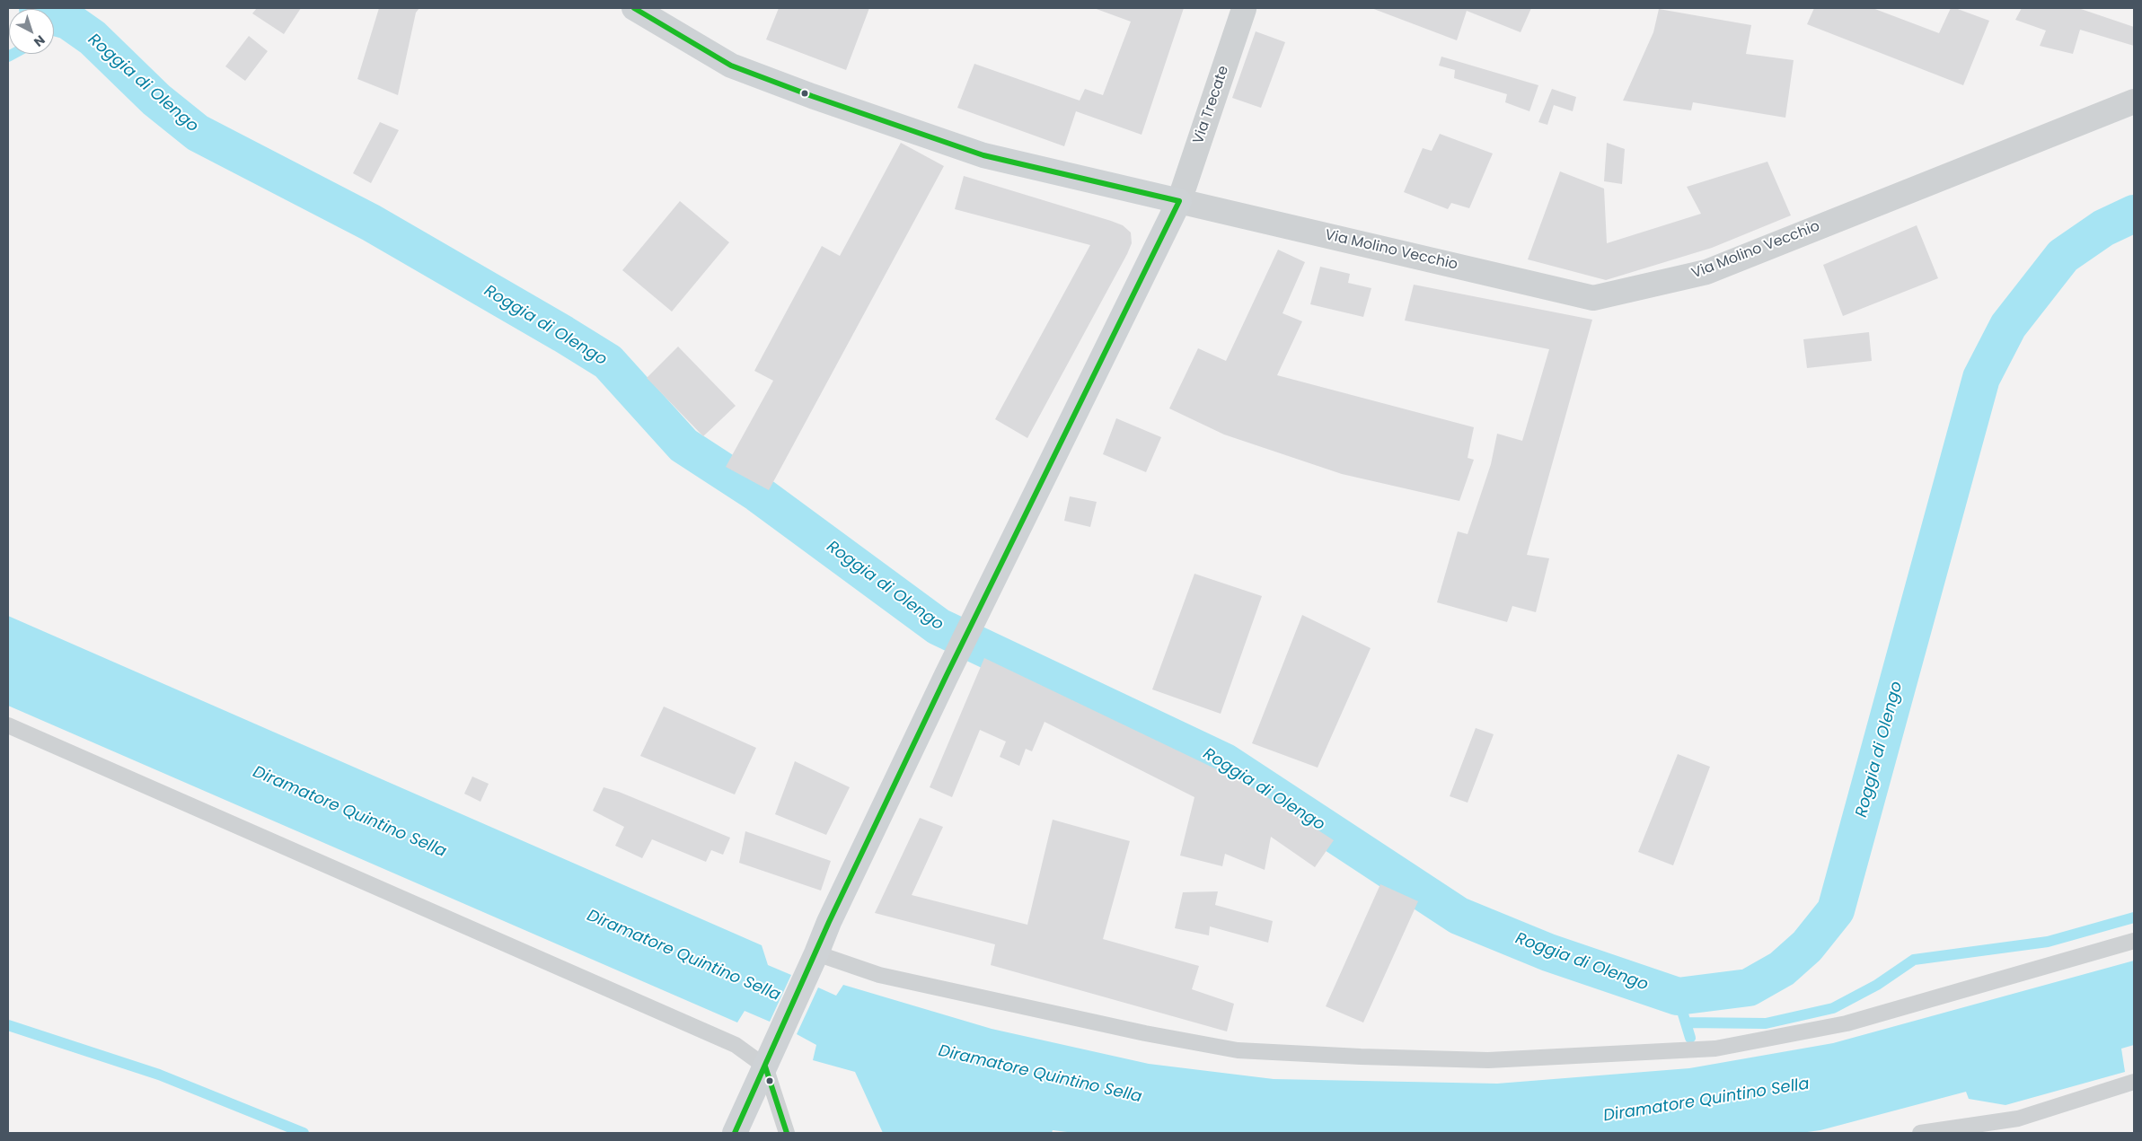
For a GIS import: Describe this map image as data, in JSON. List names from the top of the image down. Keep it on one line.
{"streets":{"main road":["Via Trecate"],"street":["Via Molino Vecchio"]},"crossings":[["Via Trecate","Via Molino Vecchio"]],"water":["Roggia di Olengo","Diramatore Quintino Sella"],"north":"bottom right"}
